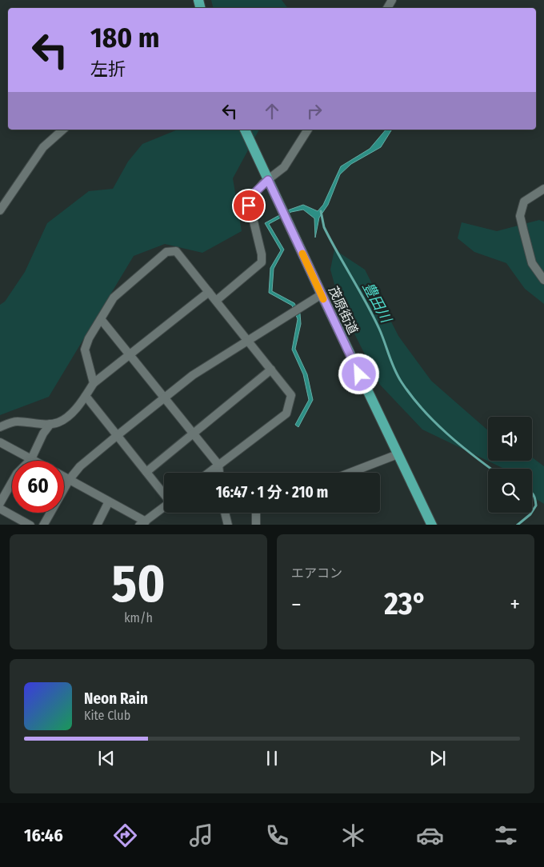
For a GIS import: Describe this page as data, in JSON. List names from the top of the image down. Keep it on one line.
{"streets":{"main road":["茂原街道"]},"water":["豊田川"],"page":{"turn":["180 m","左折"],"limit":"60","trip":"16:47 · 1 分 · 210 m","tile":[["50","km/h"],"エアコン"],"heat":["−","23°","+"],"song":["Neon Rain","Kite Club"],"tabs":"16:46"}}
